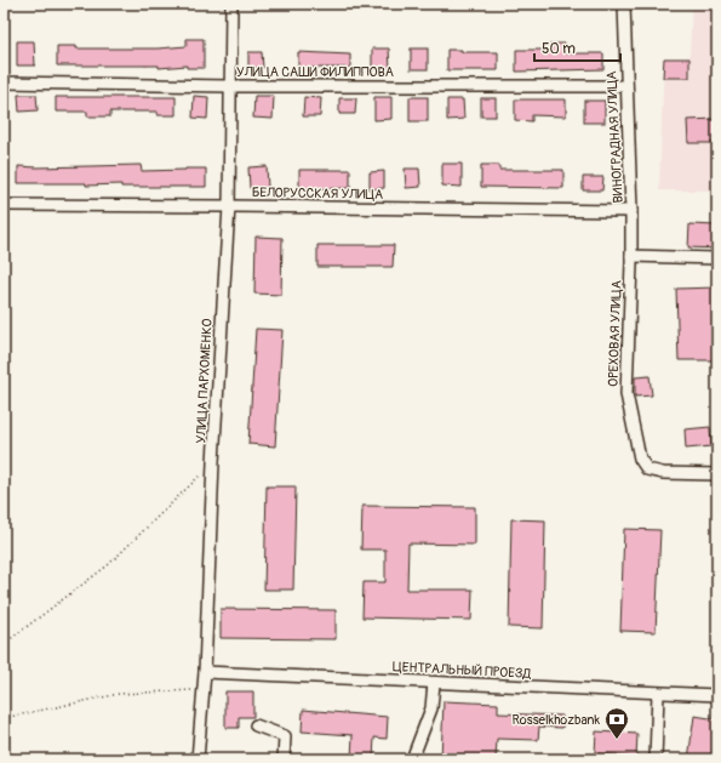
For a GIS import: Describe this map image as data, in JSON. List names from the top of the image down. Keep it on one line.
{"streets":{"street":["УЛИЦА САШИ ФИЛИППОВА","ВИНОГРАДНАЯ УЛИЦА","БЕЛОРУССКАЯ УЛИЦА","ОРЕХОВАЯ УЛИЦА","УЛИЦА ПАРХОМЕНКО","ЦЕНТРАЛЬНЫЙ ПРОЕЗД"]},"crossings":[["УЛИЦА САШИ ФИЛИППОВА","ВИНОГРАДНАЯ УЛИЦА"],["УЛИЦА САШИ ФИЛИППОВА","УЛИЦА ПАРХОМЕНКО"],["ВИНОГРАДНАЯ УЛИЦА","БЕЛОРУССКАЯ УЛИЦА"],["ВИНОГРАДНАЯ УЛИЦА","ОРЕХОВАЯ УЛИЦА"],["БЕЛОРУССКАЯ УЛИЦА","ОРЕХОВАЯ УЛИЦА"],["БЕЛОРУССКАЯ УЛИЦА","УЛИЦА ПАРХОМЕНКО"],["УЛИЦА ПАРХОМЕНКО","ЦЕНТРАЛЬНЫЙ ПРОЕЗД"]],"places":{"bank":["Rosselkhozbank"]},"scale_bar":"50 m"}
